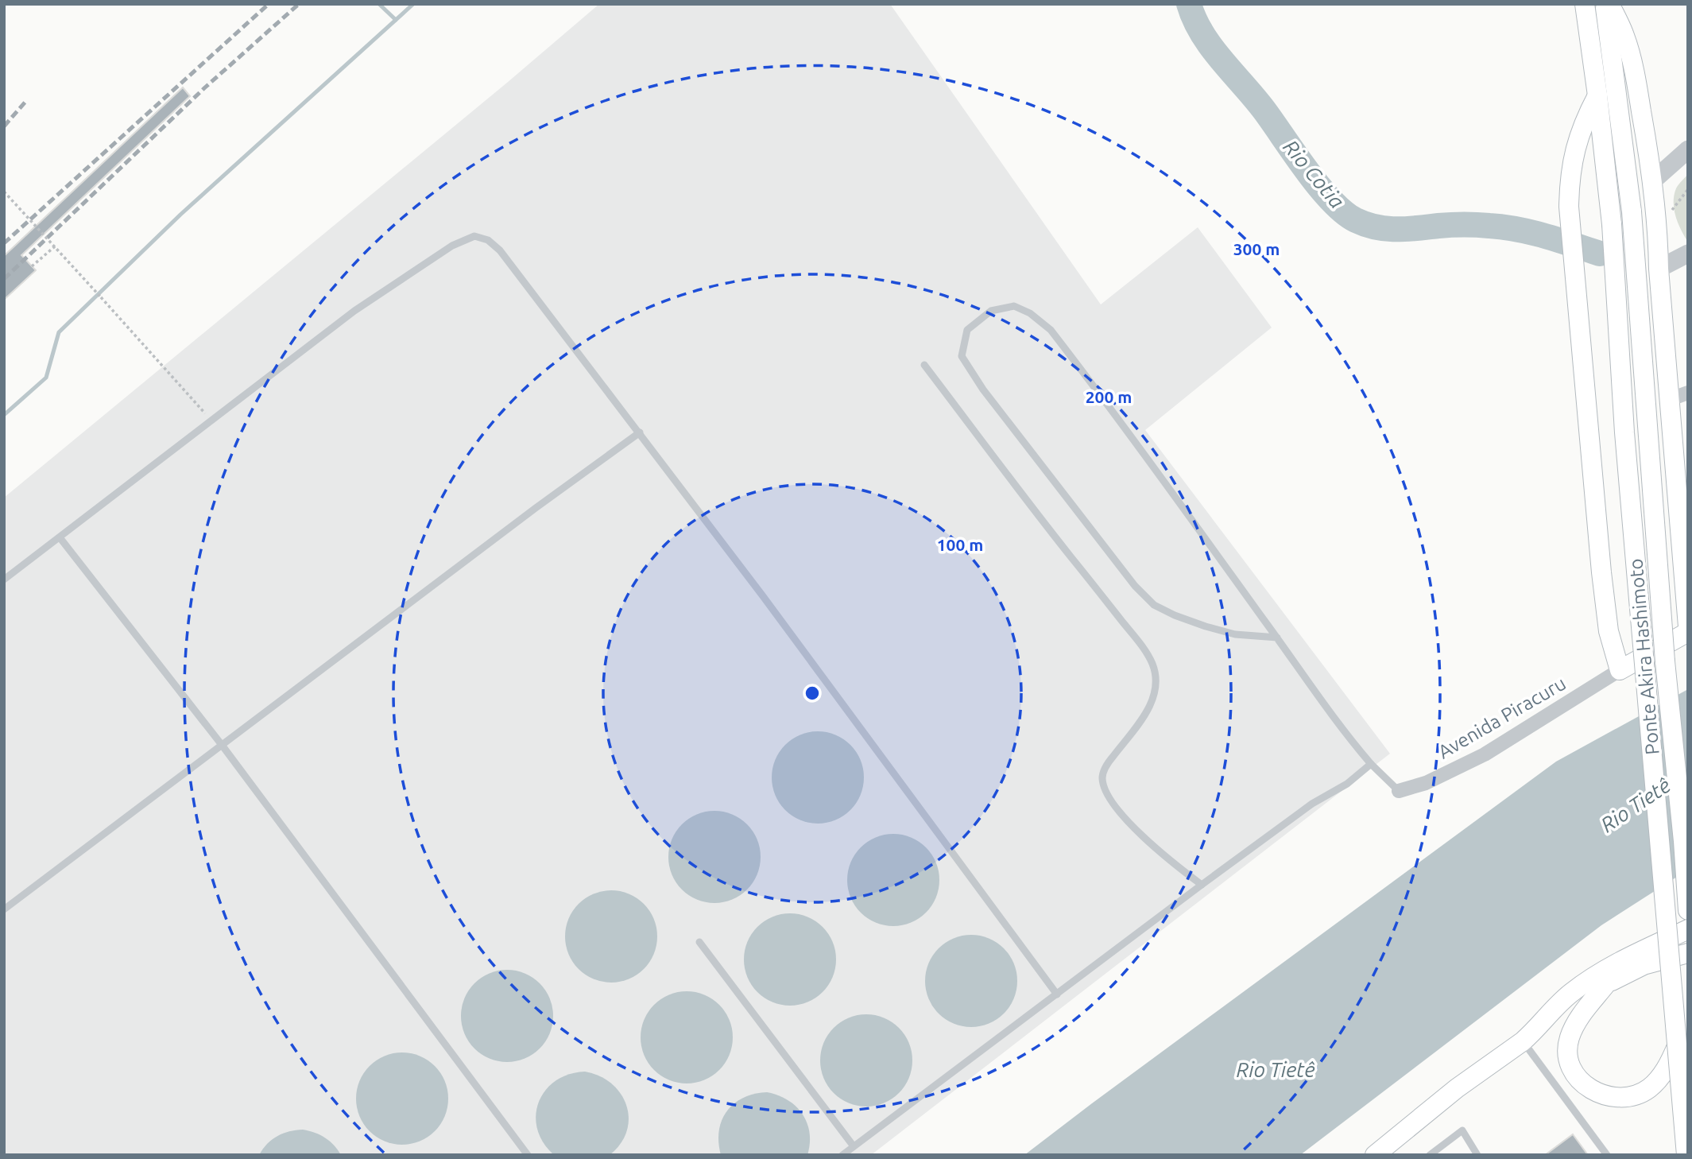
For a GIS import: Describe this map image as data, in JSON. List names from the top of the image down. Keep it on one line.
{"streets":{"main road":["Ponte Akira Hashimoto"],"street":["Avenida Piracuru"]},"water":["Rio Cotia","Rio Tietê"],"rings":["300 m","200 m","100 m"]}
